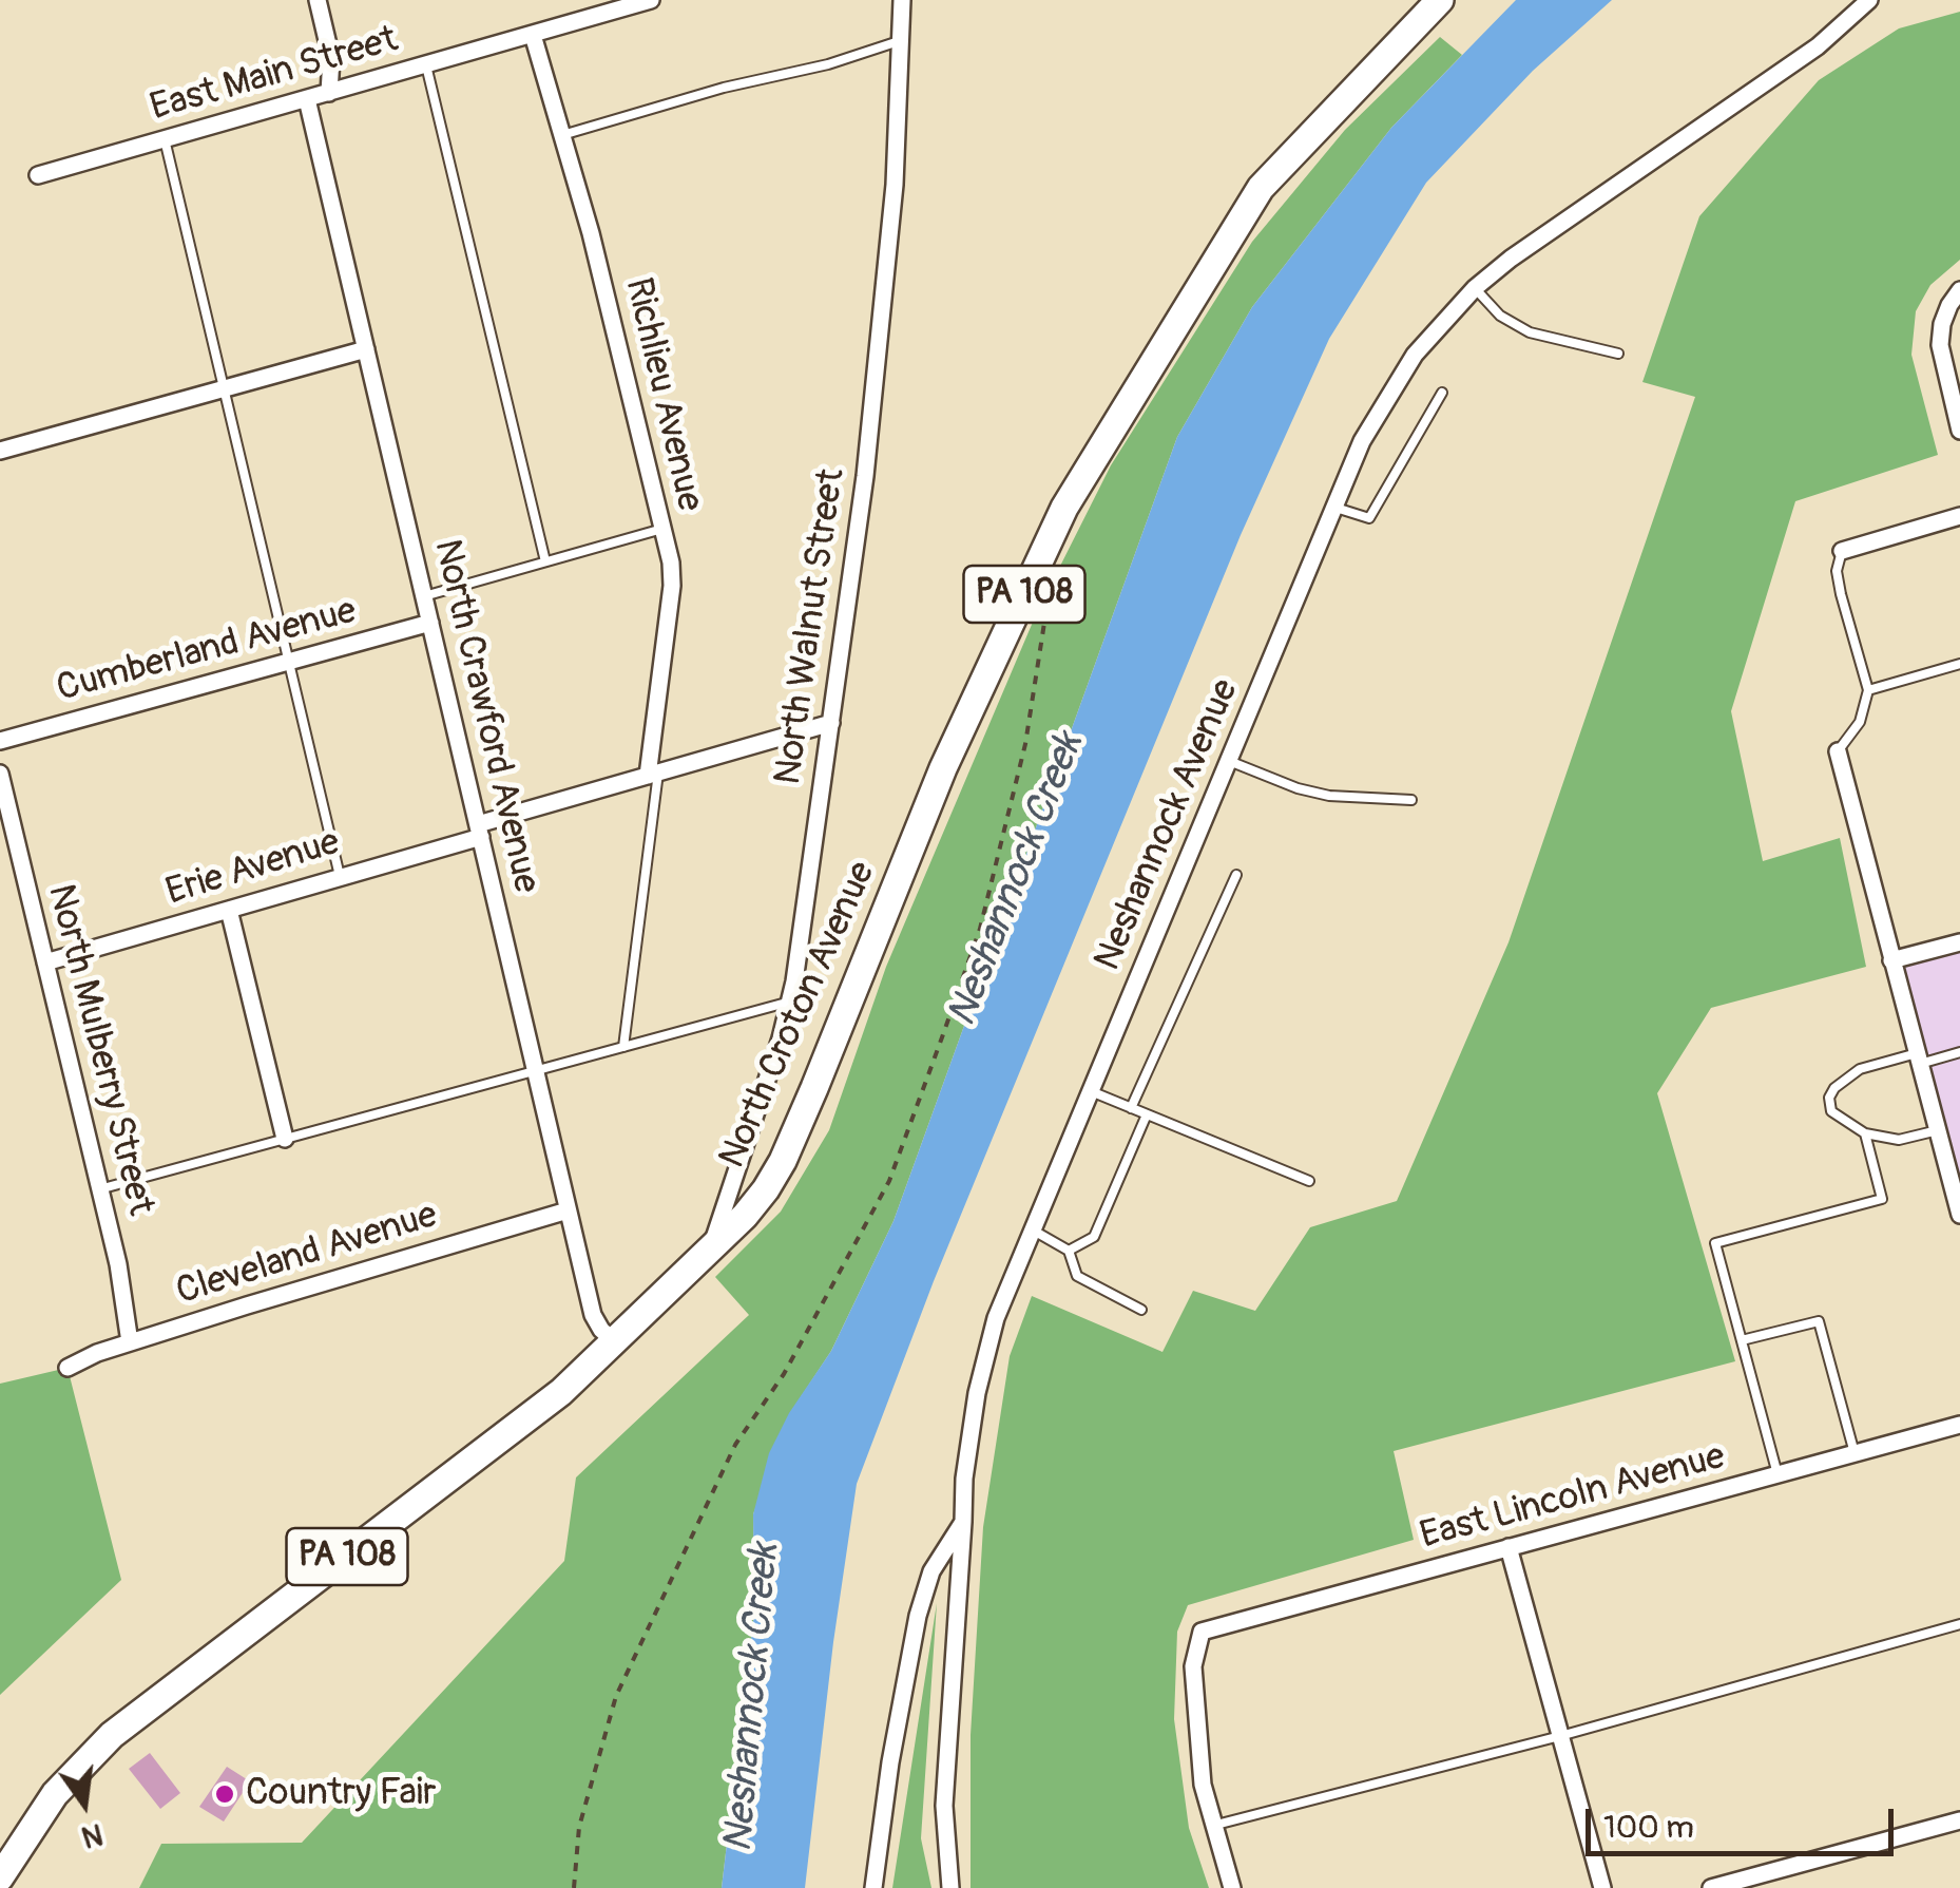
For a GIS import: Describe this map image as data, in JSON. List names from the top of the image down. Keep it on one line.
{"streets":{"main road":["PA 108","North Croton Avenue"],"street":["East Main Street","Richlieu Avenue","North Walnut Street","Cumberland Avenue","North Crawford Avenue","Neshannock Avenue","Erie Avenue","North Mulberry Street","Cleveland Avenue","East Lincoln Avenue"]},"crossings":[["East Main Street","Richlieu Avenue"],["East Main Street","North Crawford Avenue"],["Richlieu Avenue","Erie Avenue"],["North Walnut Street","Erie Avenue"],["North Walnut Street","North Croton Avenue"],["Cumberland Avenue","North Crawford Avenue"],["North Crawford Avenue","Erie Avenue"],["North Crawford Avenue","North Croton Avenue"],["North Crawford Avenue","Cleveland Avenue"],["Erie Avenue","North Mulberry Street"],["North Mulberry Street","Cleveland Avenue"]],"water":["Neshannock Creek"],"places":["Country Fair"],"scale_bar":"100 m","north":"bottom"}
